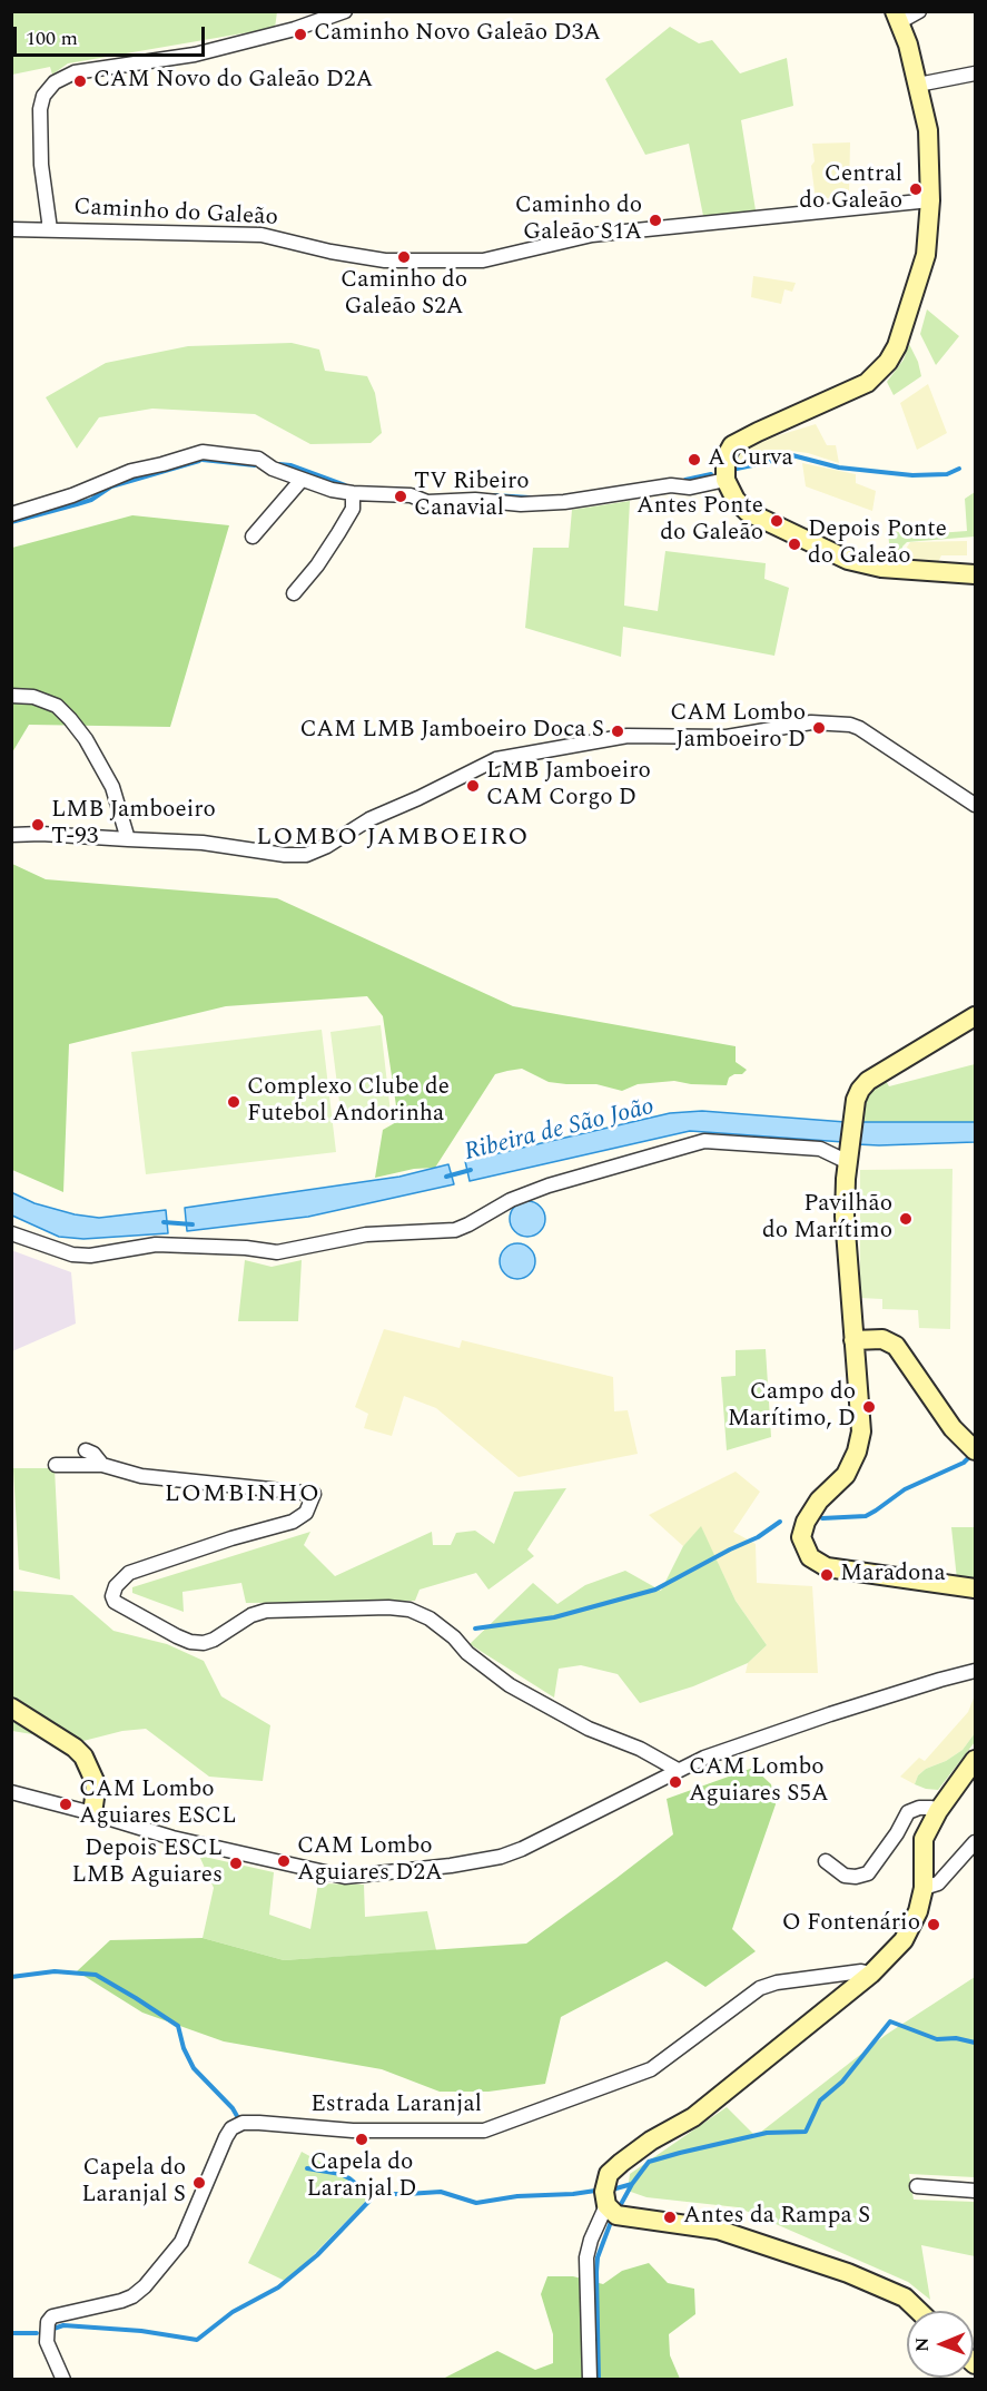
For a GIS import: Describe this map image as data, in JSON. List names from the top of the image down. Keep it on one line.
{"streets":{"street":["Caminho do Galeão","Estrada Laranjal"]},"districts":["LOMBO JAMBOEIRO","LOMBINHO"],"water":["Ribeira de São João"],"places":["Caminho Novo Galeão D3A","CAM Novo do Galeão D2A","Central do Galeão","Caminho do Galeão S1A","Caminho do Galeão S2A","A Curva","TV Ribeiro Canavial","Antes Ponte do Galeão","Depois Ponte do Galeão","CAM Lombo Jamboeiro D","CAM LMB Jamboeiro Doca S","LMB Jamboeiro CAM Corgo D","LMB Jamboeiro T-93","Complexo Clube de Futebol Andorinha","Pavilhão do Marítimo","Campo do Marítimo, D","Maradona","CAM Lombo Aguiares S5A","CAM Lombo Aguiares ESCL","CAM Lombo Aguiares D2A","Depois ESCL LMB Aguiares","O Fontenário","Capela do Laranjal D","Capela do Laranjal S","Antes da Rampa S"],"scale_bar":"100 m","north":"left"}
